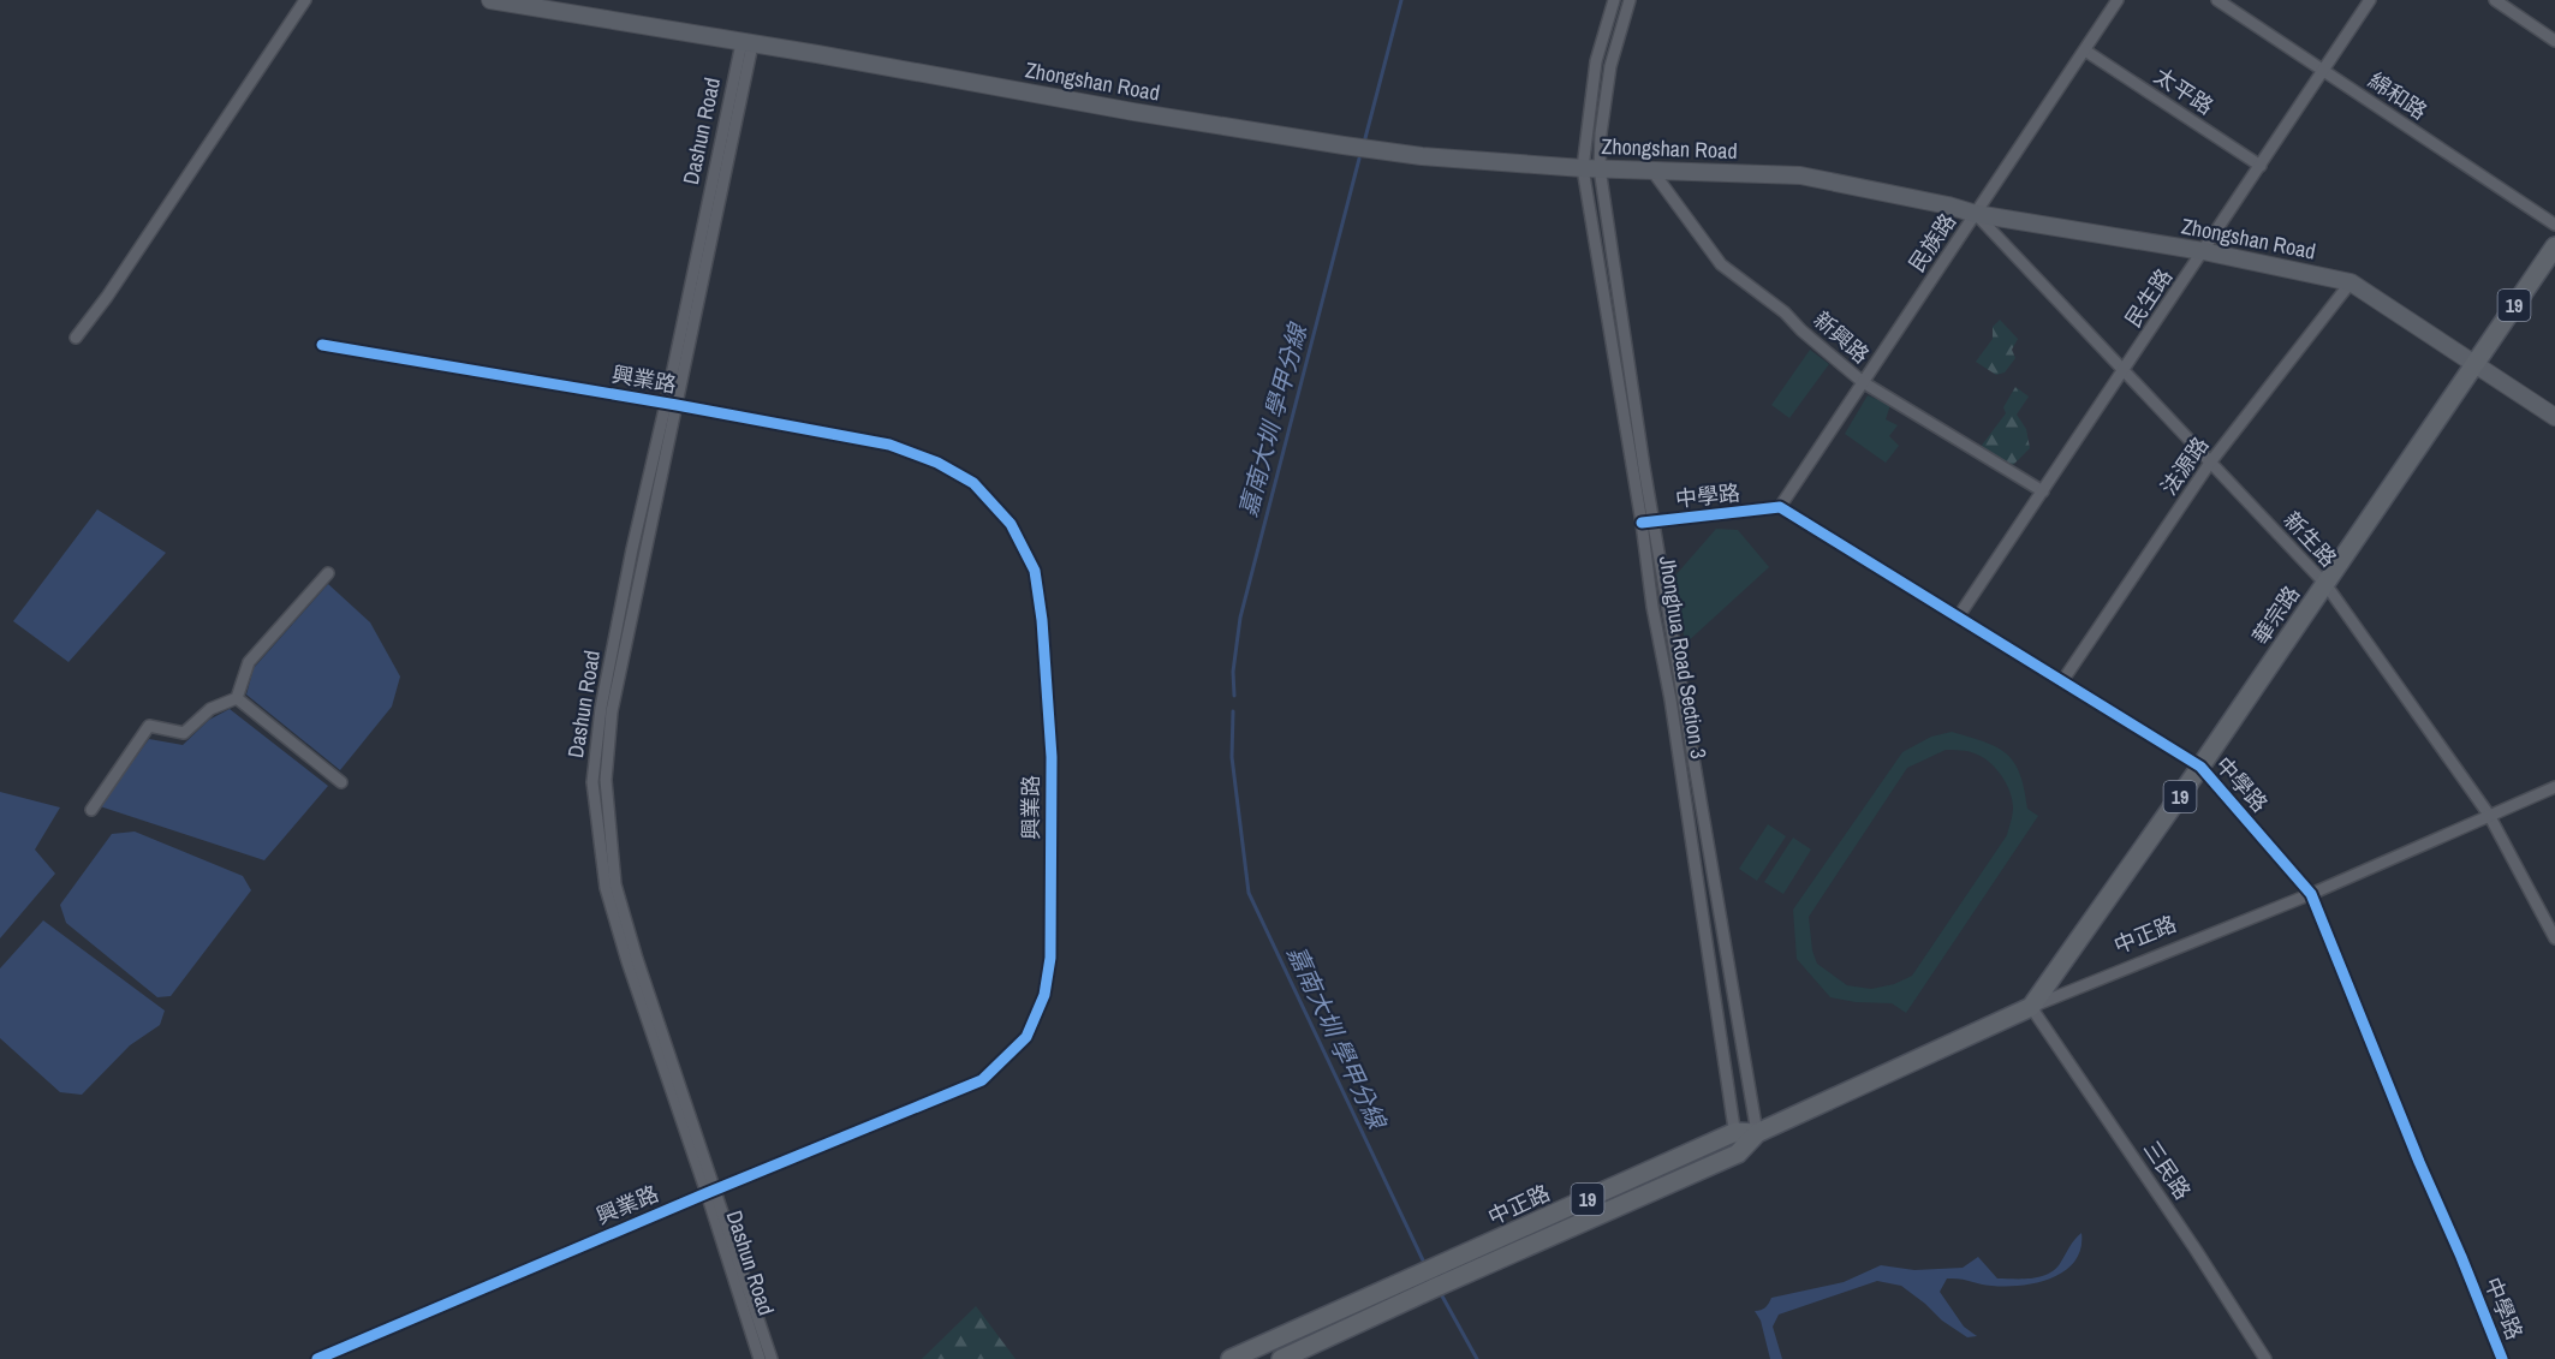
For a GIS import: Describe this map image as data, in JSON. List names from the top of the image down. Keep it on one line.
{"streets":{"main road":["Zhongshan Road","19","華宗路","中正路"],"street":["太平路","綿和路","Dashun Road","民族路","民生路","新興路","興業路","法源路","中學路","新生路","Jhonghua Road Section 3","三民路"]},"crossings":[["Zhongshan Road","Dashun Road"],["Zhongshan Road","民族路"],["Zhongshan Road","民生路"],["Zhongshan Road","新興路"],["Zhongshan Road","法源路"],["Zhongshan Road","新生路"],["Zhongshan Road","華宗路"],["Zhongshan Road","Jhonghua Road Section 3"],["太平路","民族路"],["太平路","民生路"],["綿和路","民生路"],["Dashun Road","興業路"],["民族路","新興路"],["民族路","中學路"],["民族路","新生路"],["民生路","新興路"],["民生路","中學路"],["民生路","新生路"],["19","Jhonghua Road Section 3"],["19","中正路"],["法源路","中學路"],["法源路","新生路"],["中學路","華宗路"],["中學路","Jhonghua Road Section 3"],["中學路","中正路"],["新生路","華宗路"],["新生路","中正路"],["華宗路","中正路"],["華宗路","三民路"],["Jhonghua Road Section 3","中正路"],["中正路","三民路"]],"water":["嘉南大圳 學甲分線"]}
